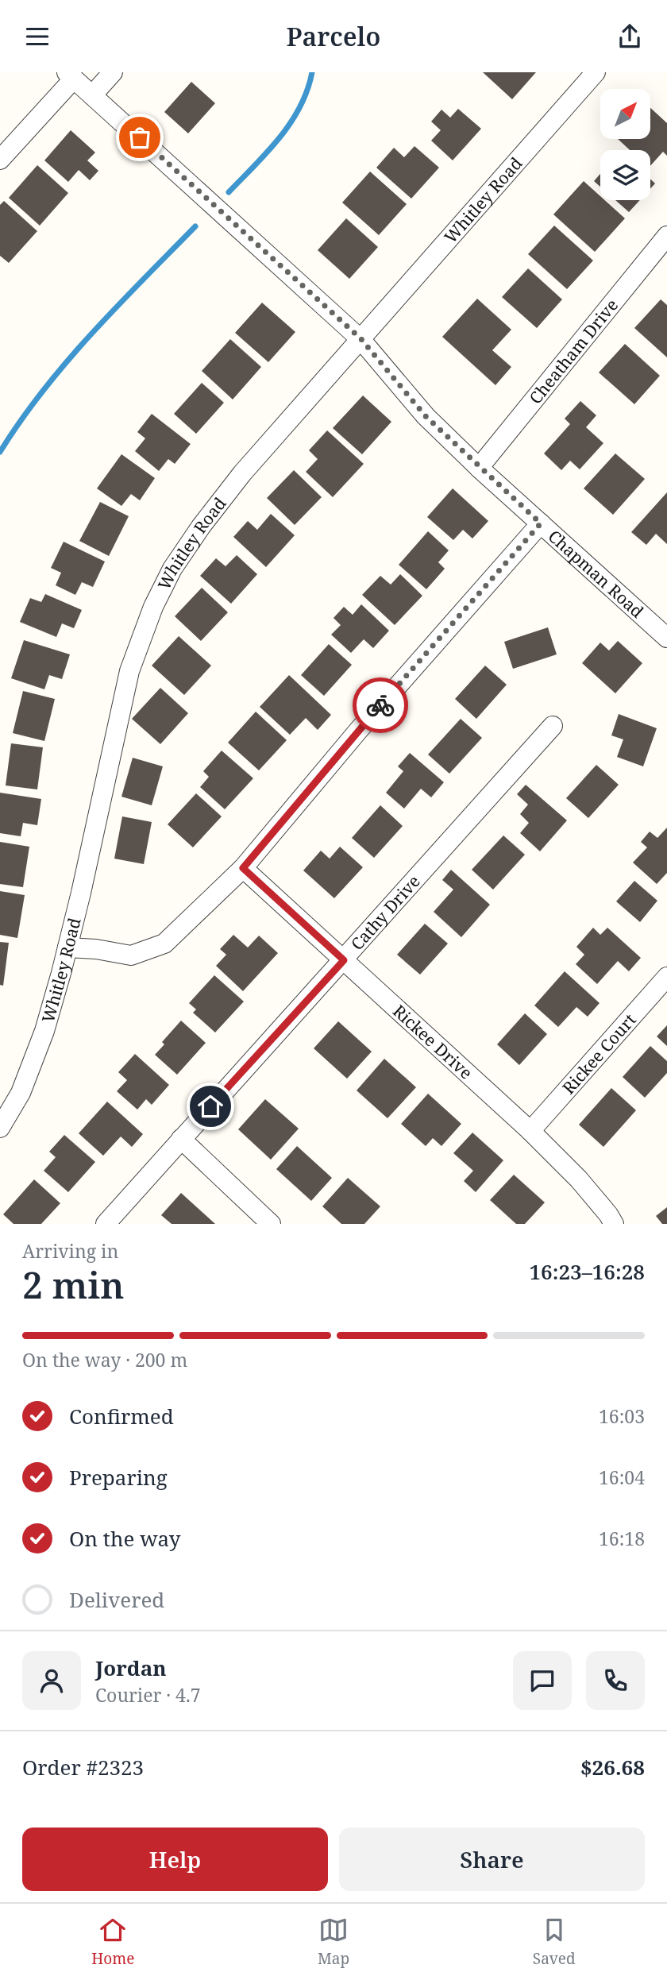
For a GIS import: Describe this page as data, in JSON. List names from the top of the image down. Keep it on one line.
{"streets":{"street":["Whitley Road","Cheatham Drive","Chapman Road","Cathy Drive","Rickee Drive","Rickee Court"]},"crossings":[["Whitley Road","Chapman Road"],["Cheatham Drive","Chapman Road"],["Cathy Drive","Rickee Drive"],["Rickee Drive","Rickee Court"]],"north":"top right","page":{"header":"Parcelo","heading":["2 min","Arriving in","16:23–16:28"],"panel":["Jordan","Courier · 4.7","Order #2323","$26.68"],"bar":"On the way · 200 m","list":[["Confirmed","16:03"],["Preparing","16:04"],["On the way","16:18"],"Delivered"],"buttons":["Help","Share"],"tabs":["Home","Map","Saved"]}}
